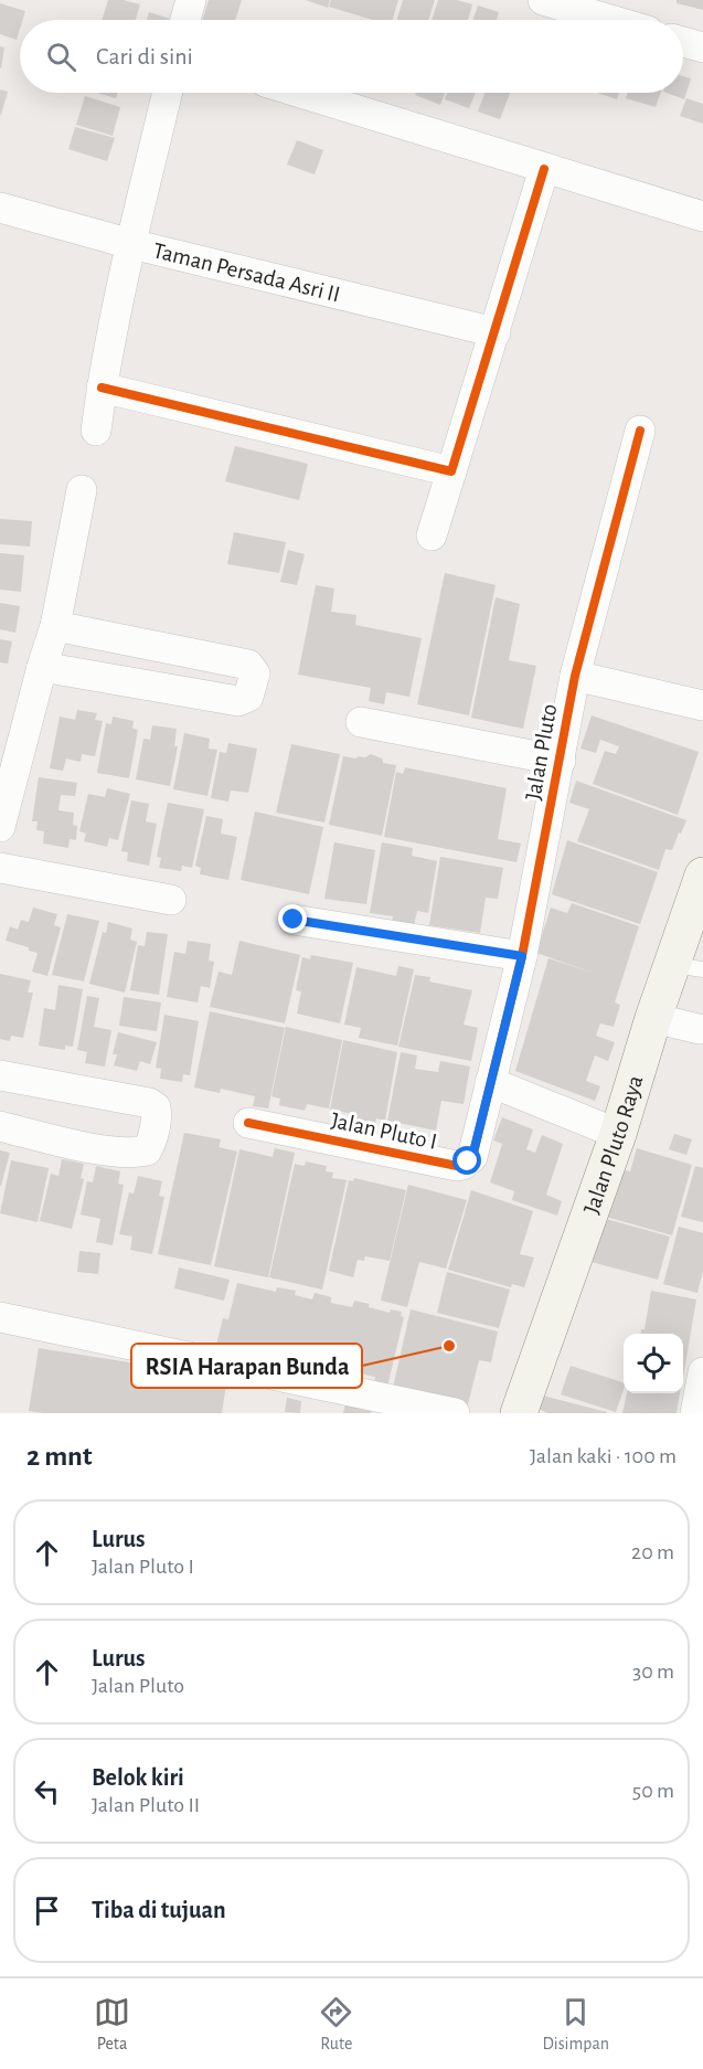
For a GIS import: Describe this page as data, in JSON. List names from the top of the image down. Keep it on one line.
{"streets":{"street":["Taman Persada Asri II","Jalan Pluto","Jalan Pluto I","Jalan Pluto Raya"]},"crossings":[["Jalan Pluto","Jalan Pluto I"]],"places":["RSIA Harapan Bunda"],"page":{"search":"Cari di sini","heading":["2 mnt","Jalan kaki · 100 m"],"list":[["Lurus","Jalan Pluto I","20 m"],["Lurus","Jalan Pluto","30 m"],["Belok kiri","Jalan Pluto II","50 m"],"Tiba di tujuan"],"nav":["Peta","Rute","Disimpan"]}}
